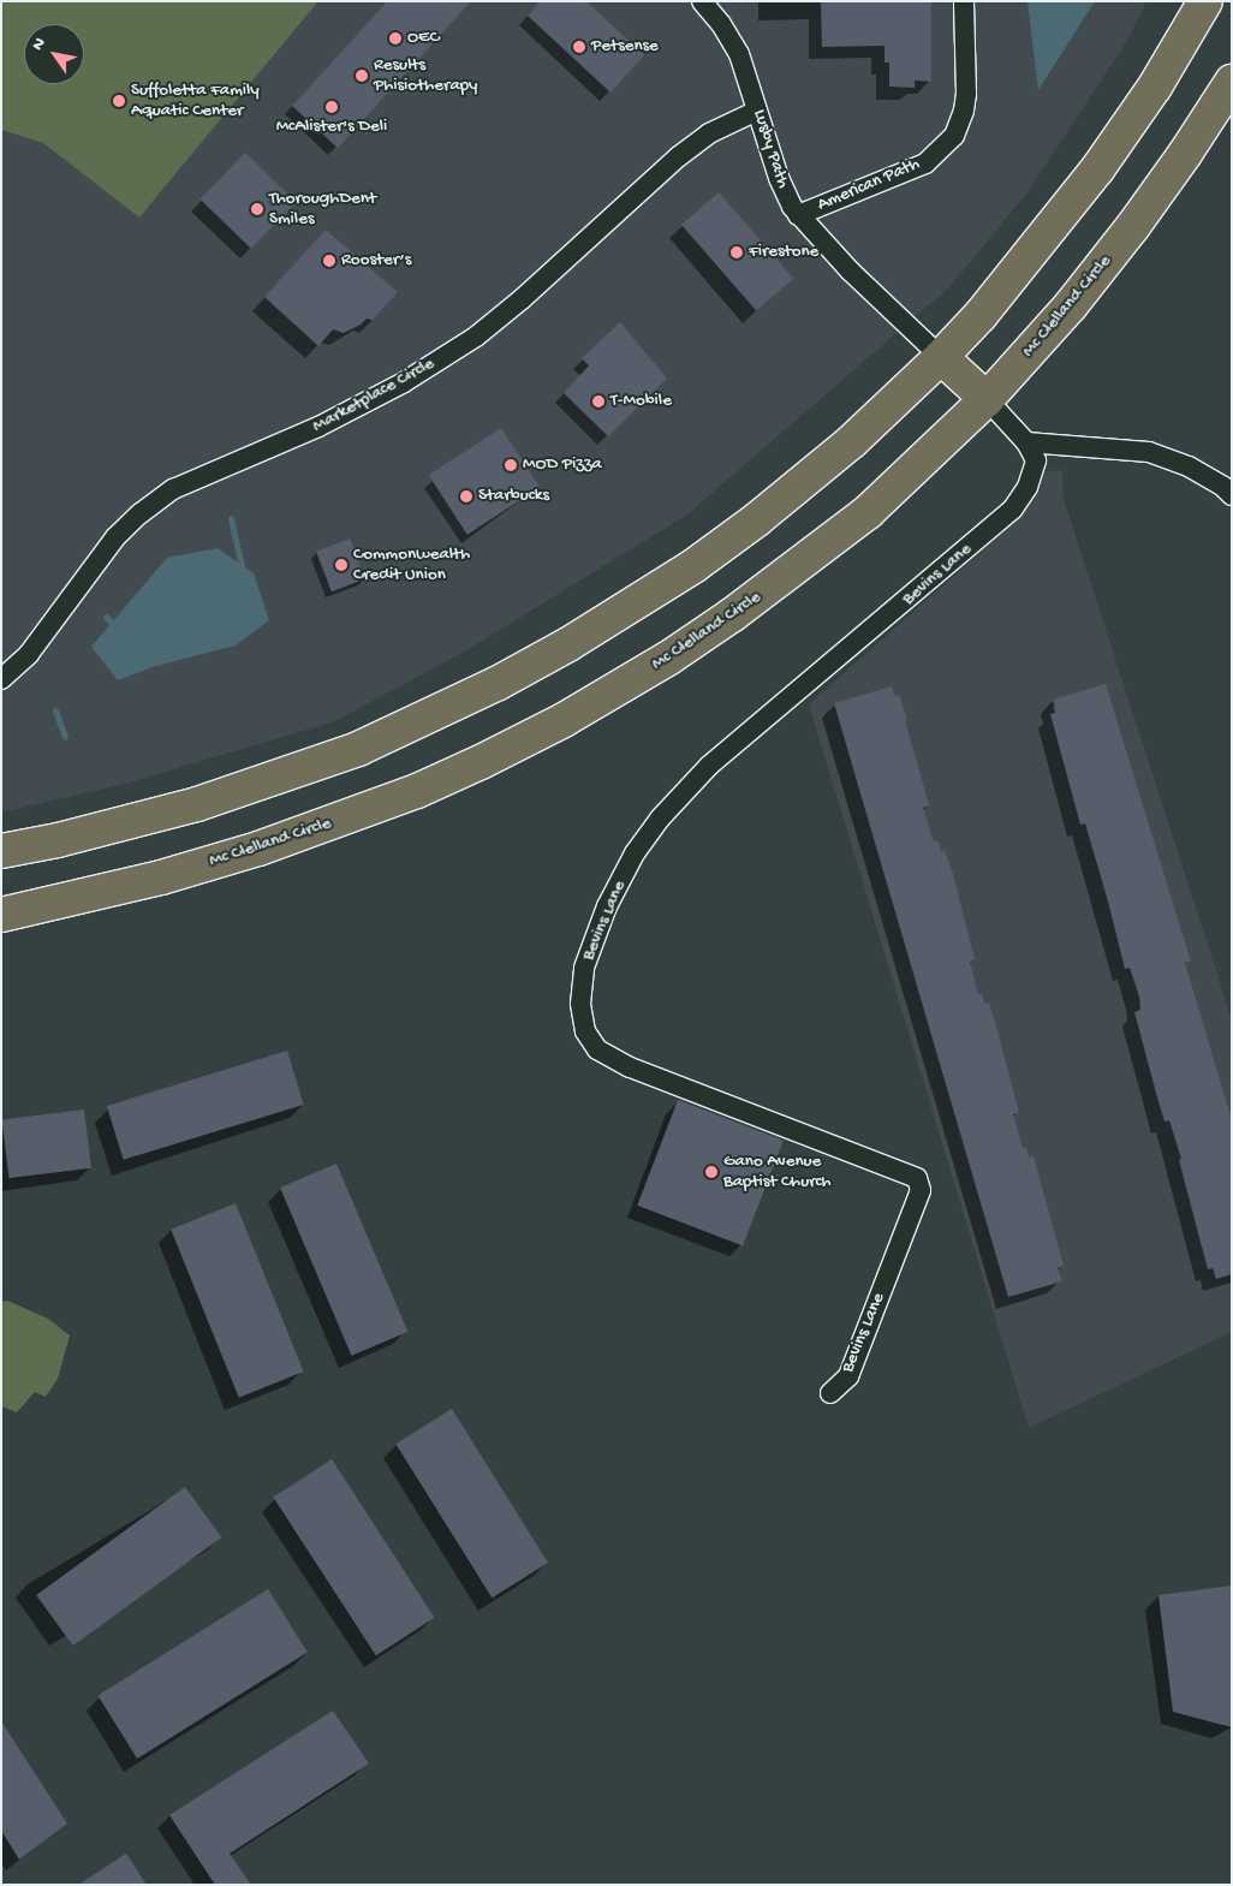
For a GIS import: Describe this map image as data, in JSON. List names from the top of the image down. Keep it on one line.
{"streets":{"highway":["Mc Clelland Circle"],"street":["Lusby Path","American Path","Marketplace Circle","Bevins Lane"]},"crossings":[["Lusby Path","American Path"],["Lusby Path","Marketplace Circle"],["Mc Clelland Circle","Bevins Lane"]],"places":["OEC","Petsense","Results Phisiotherapy","Suffoletta Family Aquatic Center","McAlister's Deli","ThoroughDent Smiles","Firestone","Rooster’s","T-Mobile","MOD Pizza","Starbucks","Commonwealth Credit Union","Gano Avenue Baptist Church"],"north":"top left"}
